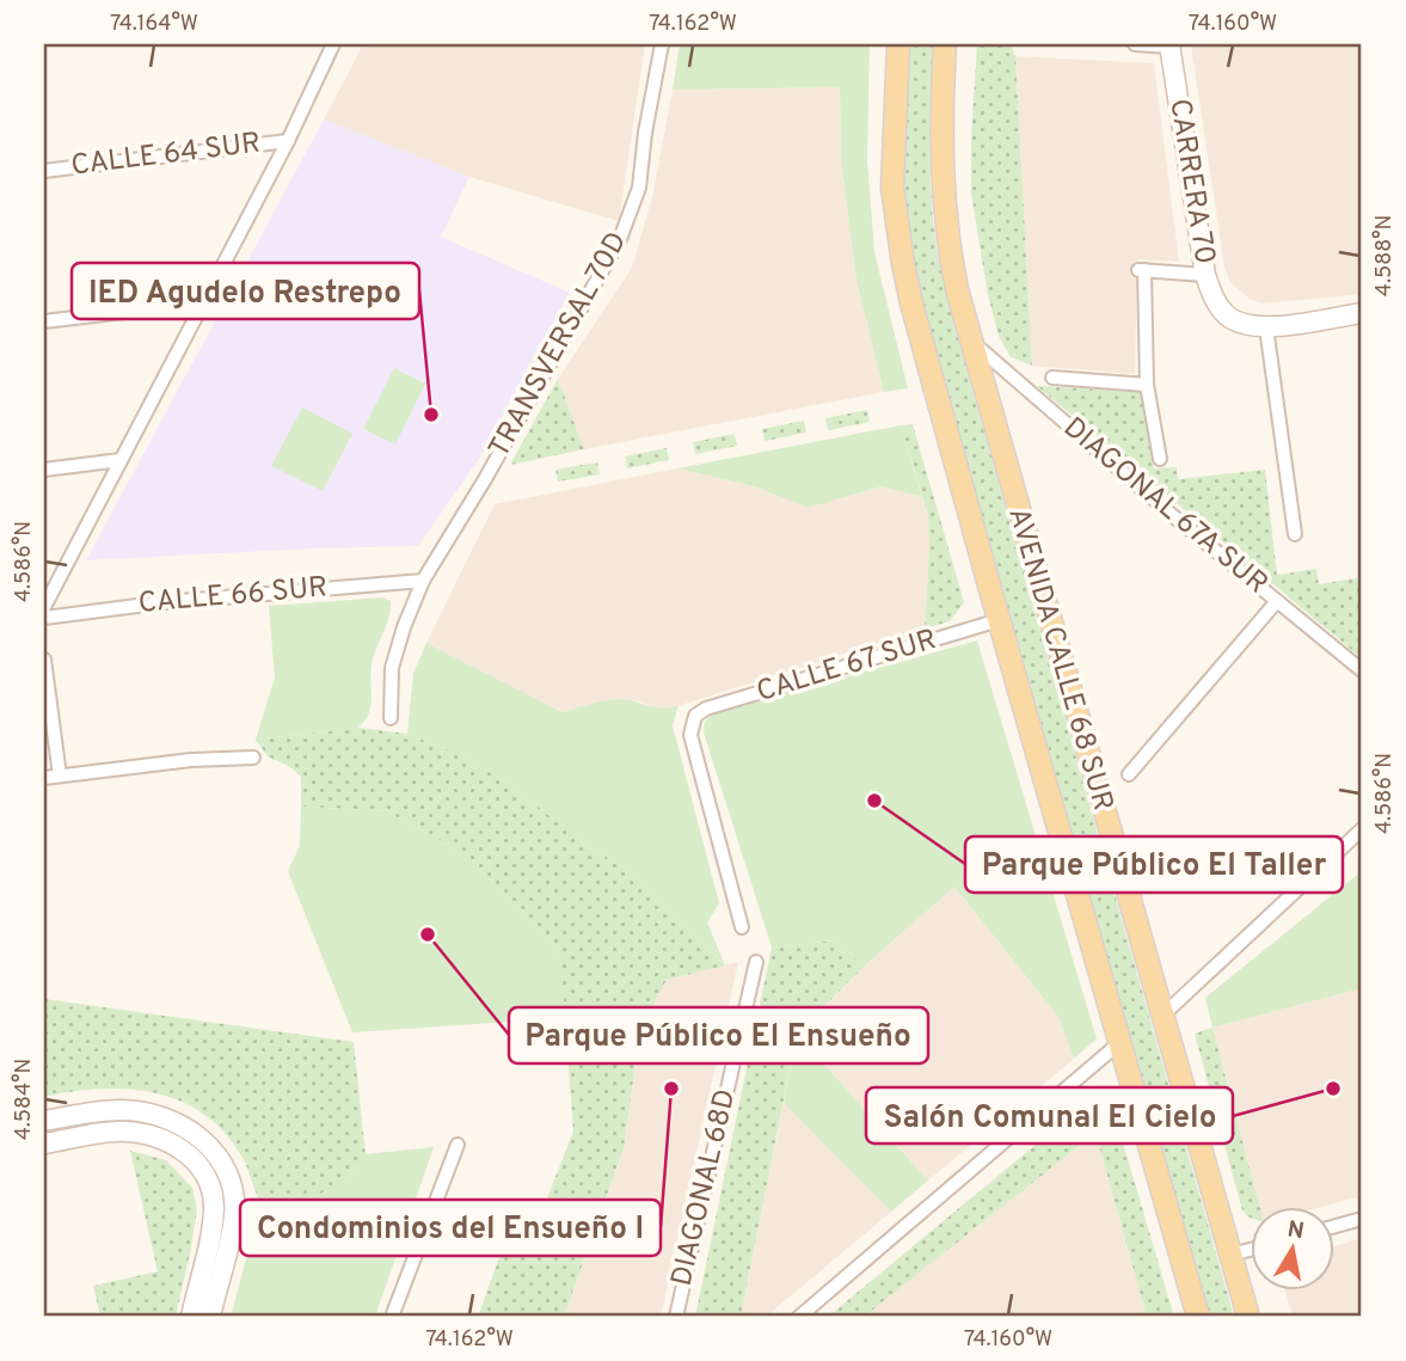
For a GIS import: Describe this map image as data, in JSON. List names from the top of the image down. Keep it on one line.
{"streets":{"main road":["AVENIDA CALLE 68 SUR"],"street":["CALLE 64 SUR","CARRERA 70","TRANSVERSAL 70D","DIAGONAL 67A SUR","CALLE 66 SUR","CALLE 67 SUR","DIAGONAL 68D"]},"crossings":[["TRANSVERSAL 70D","CALLE 66 SUR"],["DIAGONAL 67A SUR","AVENIDA CALLE 68 SUR"],["AVENIDA CALLE 68 SUR","CALLE 67 SUR"]],"places":["IED Agudelo Restrepo","Parque Público El Taller","Parque Público El Ensueño","Condominios del Ensueño I","Salón Comunal El Cielo"],"north":"top","coordinates":["74.164°W","74.162°W","74.160°W","4.588°N","4.586°N","4.584°N"]}
